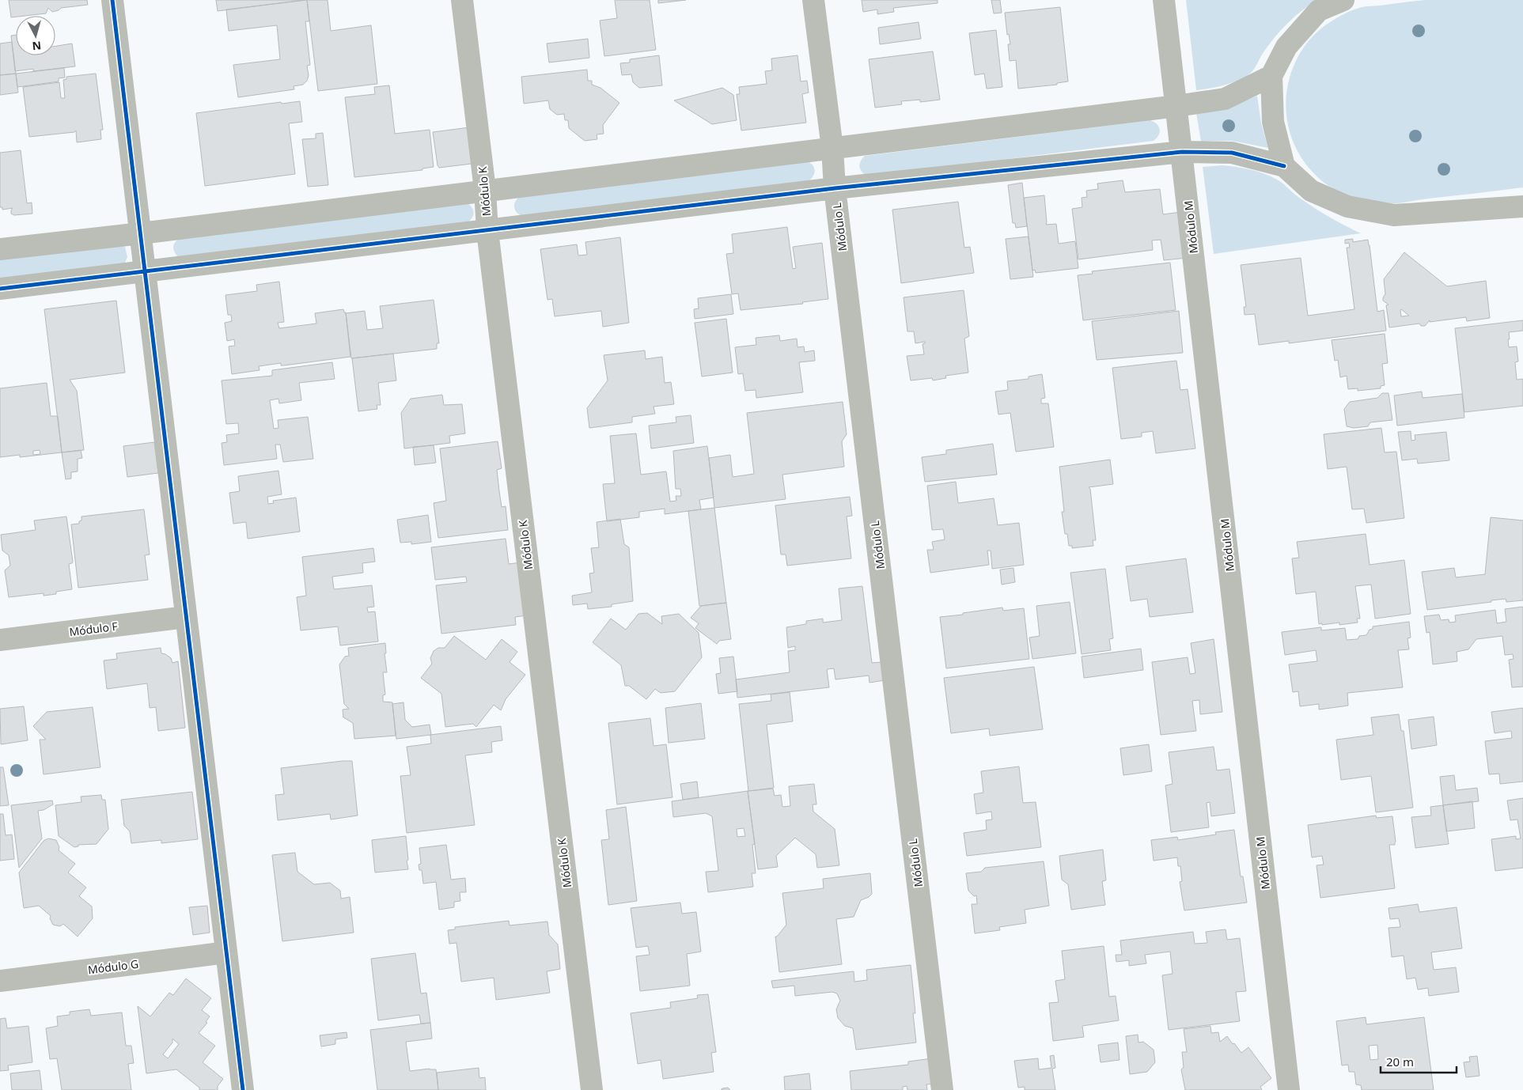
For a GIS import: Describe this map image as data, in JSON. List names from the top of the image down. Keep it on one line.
{"streets":{"street":["Módulo K","Módulo L","Módulo M","Módulo F","Módulo G"]},"scale_bar":"20 m","north":"bottom"}
